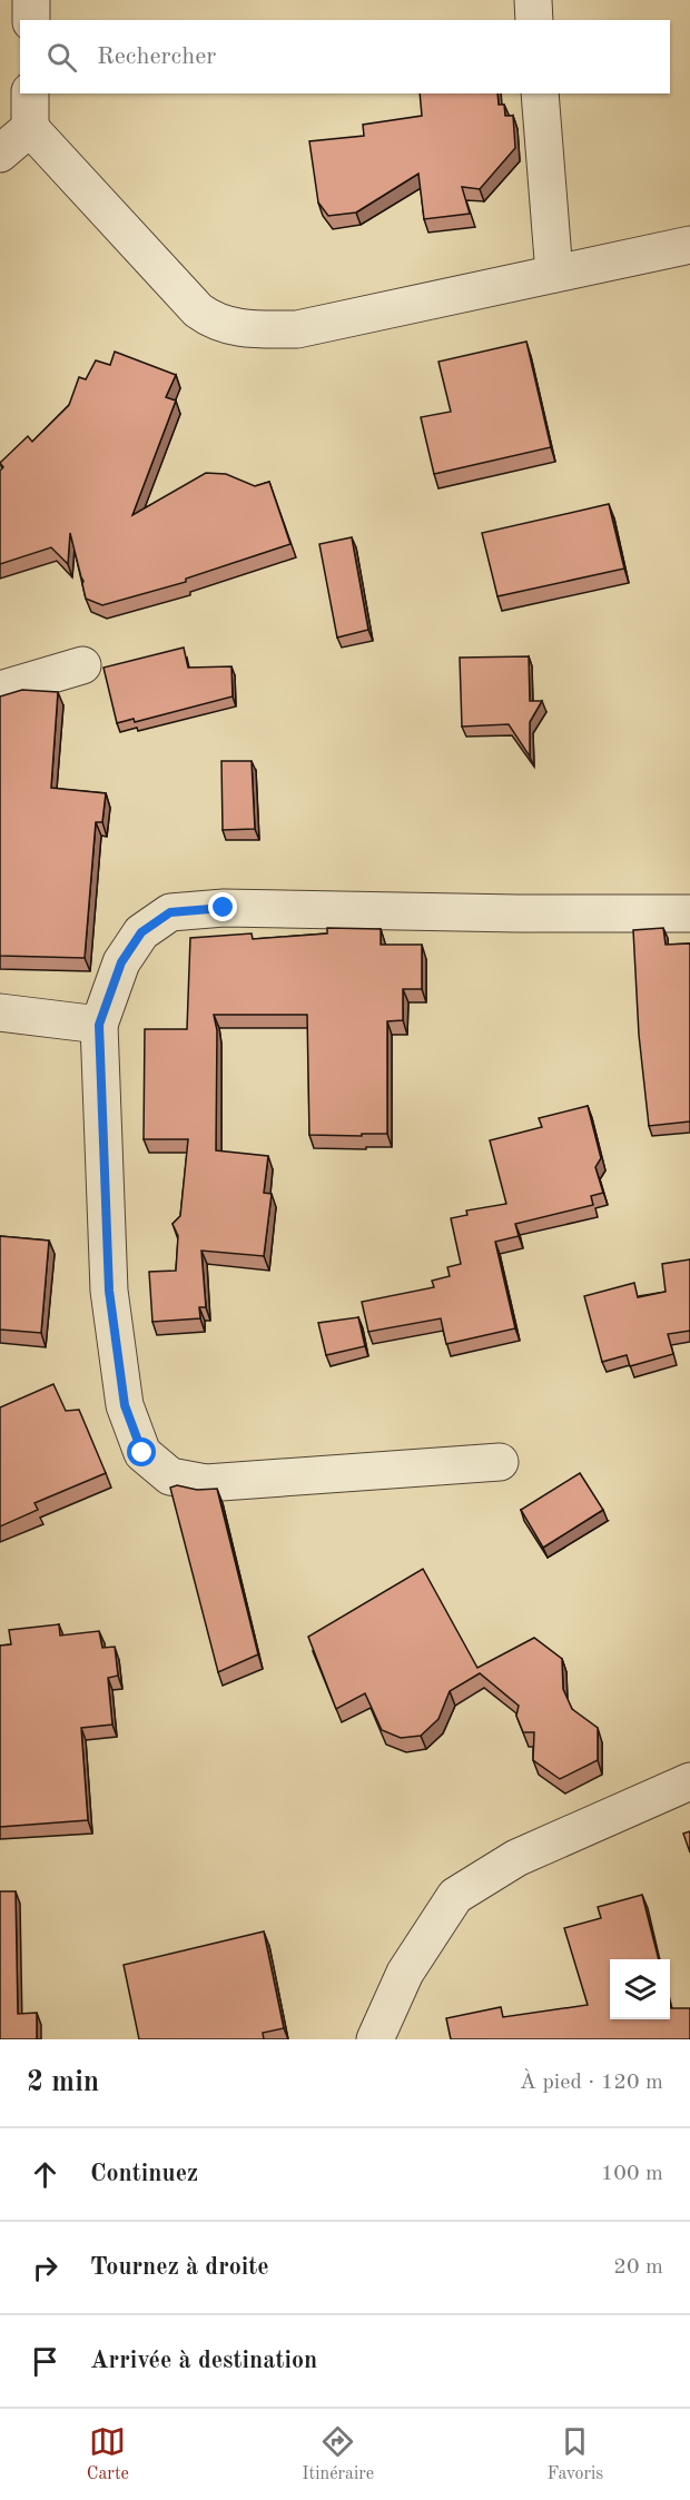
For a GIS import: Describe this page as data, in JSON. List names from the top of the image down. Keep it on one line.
{"page":{"search":"Rechercher","heading":["2 min","À pied · 120 m"],"list":[["Continuez","100 m"],["Tournez à droite","20 m"],"Arrivée à destination"],"nav":["Carte","Itinéraire","Favoris"]}}
